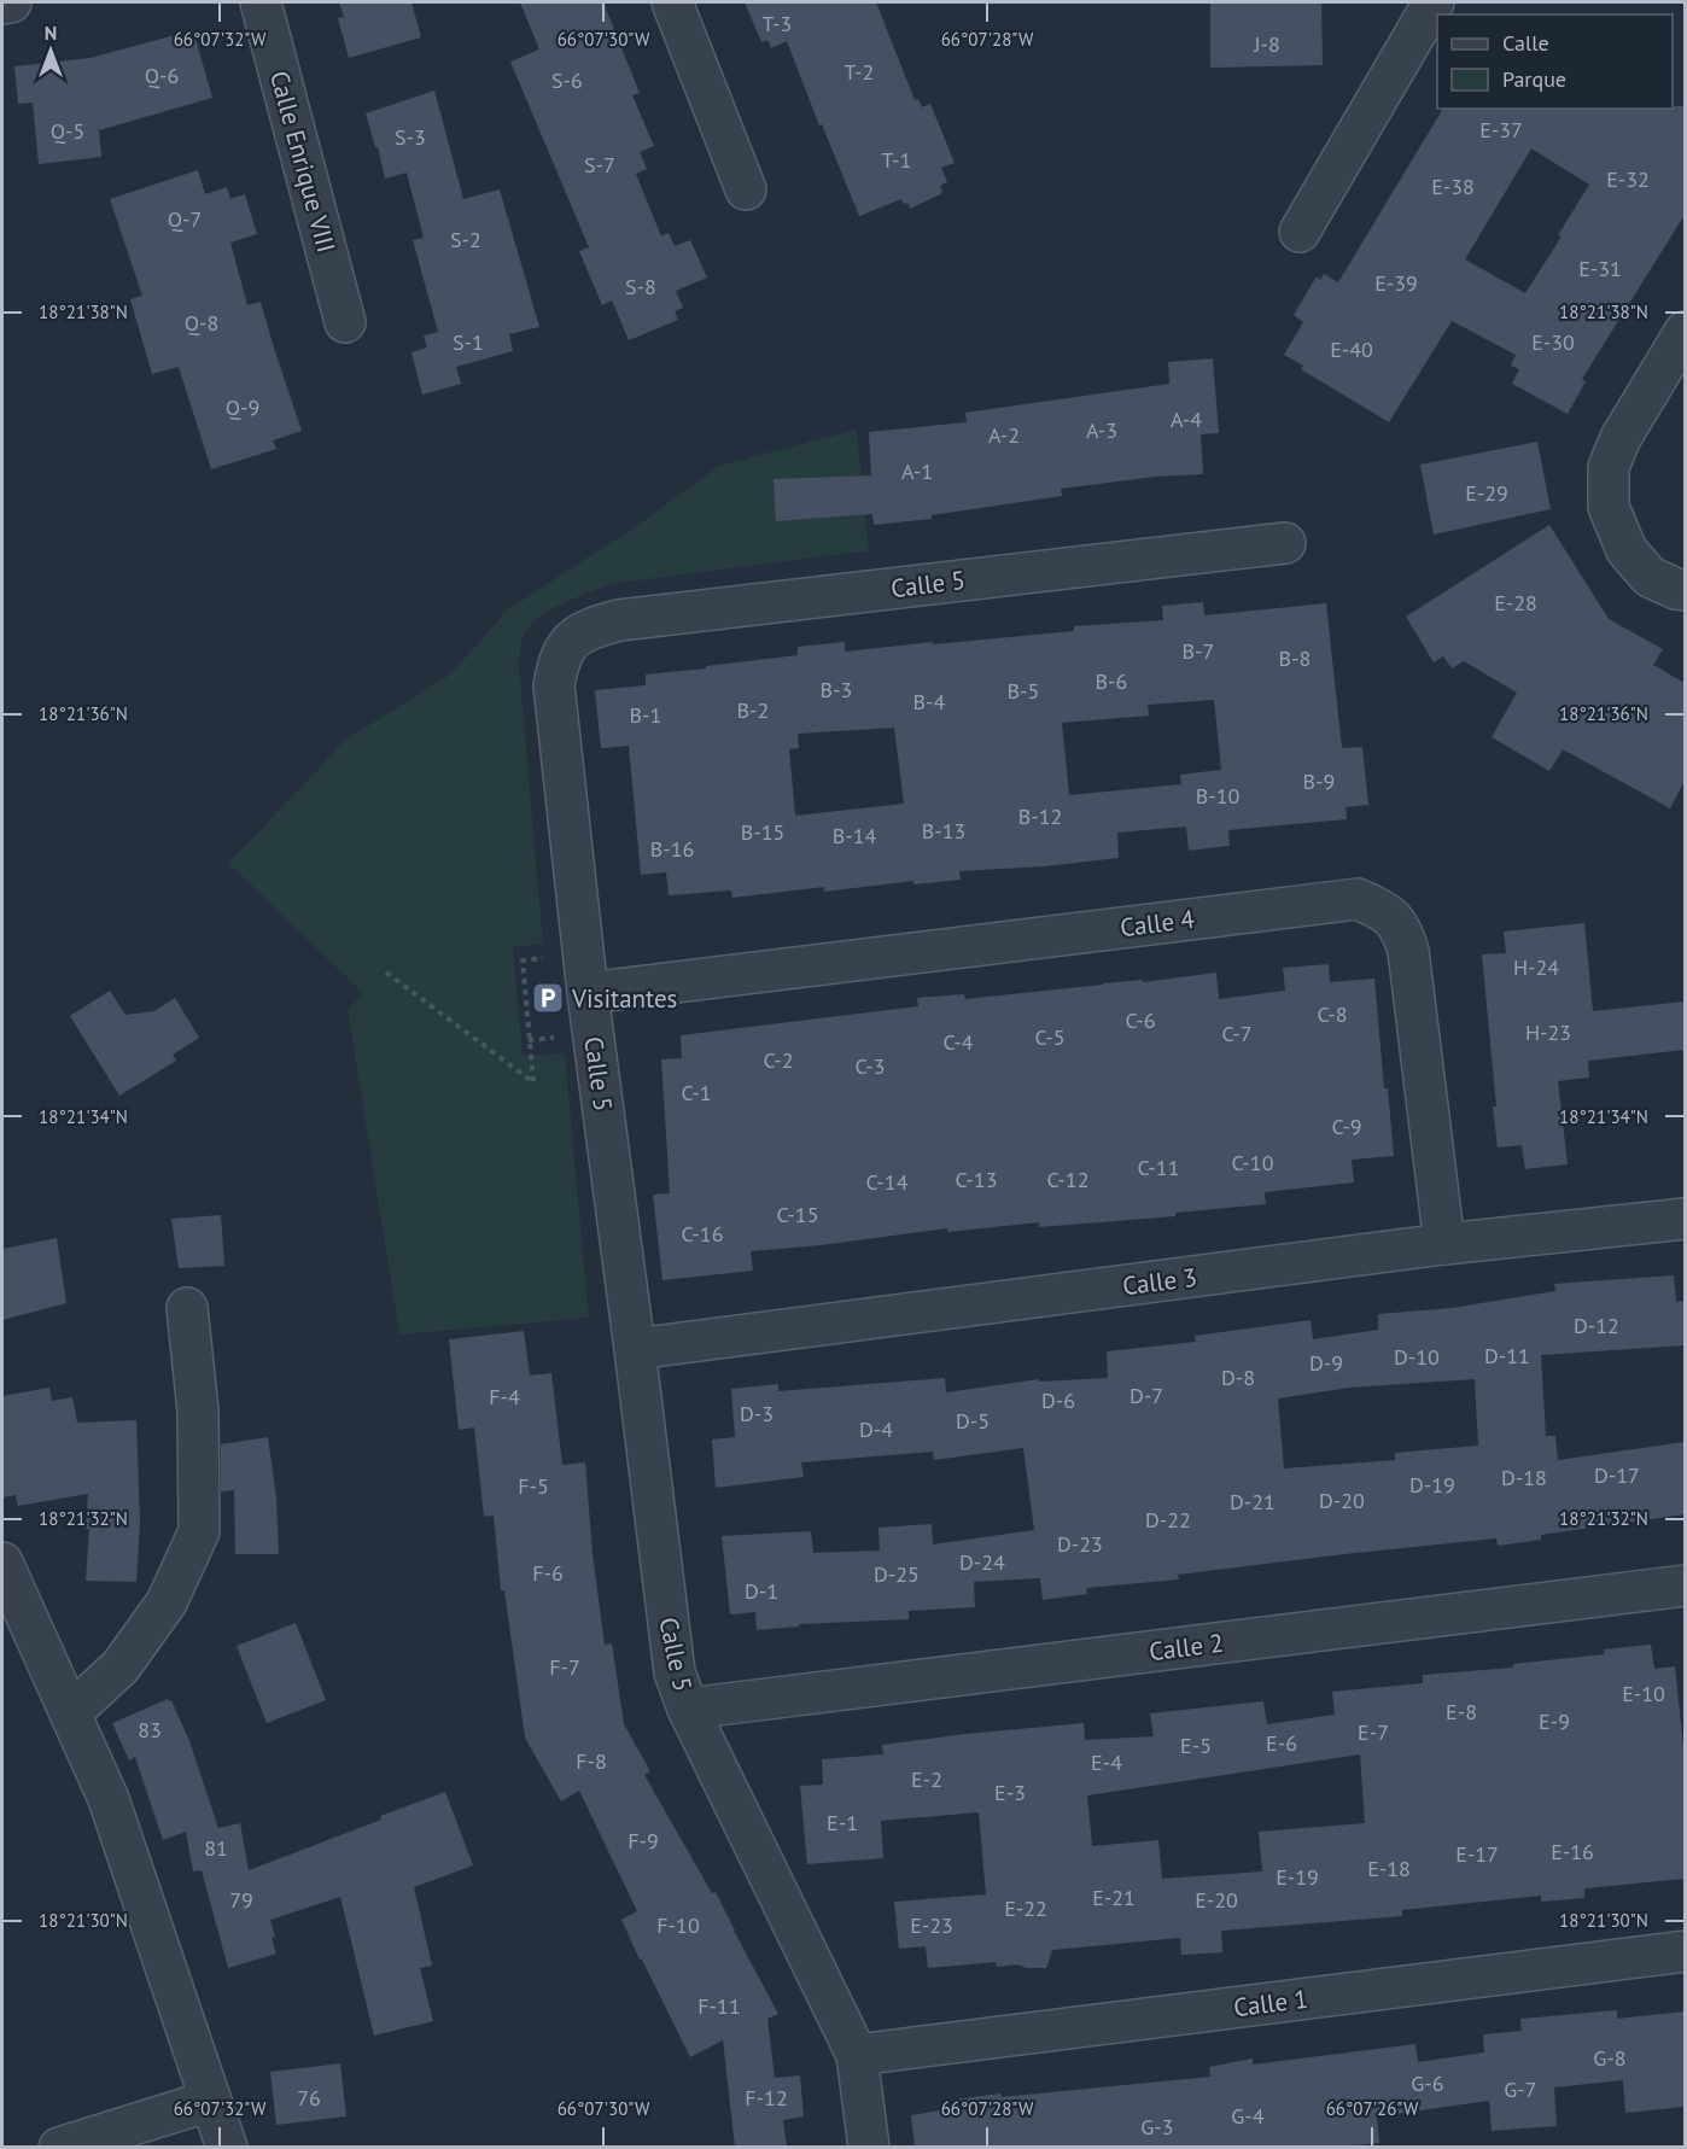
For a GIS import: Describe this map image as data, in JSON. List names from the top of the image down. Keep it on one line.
{"streets":{"street":["Calle Enrique VIII","Calle 5","Calle 4","Calle 3","Calle 2","Calle 1"]},"crossings":[["Calle 5","Calle 4"],["Calle 5","Calle 3"],["Calle 5","Calle 2"],["Calle 5","Calle 1"],["Calle 4","Calle 3"]],"places":{"parking":["Visitantes"]},"house_numbers":["T-3","J-8","T-2","Q-6","S-6","E-37","Q-5","S-3","T-1","S-7","E-32","E-38","Q-7","S-2","E-31","E-39","S-8","Q-8","S-1","E-30","E-40","Q-9","A-4","A-3","A-2","A-1","E-29","E-28","B-7","B-8","B-6","B-3","B-5","B-4","B-2","B-1","B-9","B-10","B-12","B-13","B-15","B-14","B-16","H-24","C-8","C-6","H-23","C-7","C-5","C-4","C-2","C-3","C-1","C-9","C-10","C-11","C-13","C-12","C-14","C-15","C-16","D-12","D-11","D-10","D-9","D-8","D-7","F-4","D-6","D-3","D-5","D-4","D-17","D-18","D-19","F-5","D-20","D-21","D-22","D-23","D-24","F-6","D-25","D-1","F-7","E-10","E-8","E-9","83","E-7","E-6","E-5","F-8","E-4","E-2","E-3","E-1","F-9","81","E-16","E-17","E-18","E-19","E-21","79","E-20","E-22","F-10","E-23","F-11","G-8","G-6","G-7","76","F-12","G-4","G-3"],"legend":["Calle","Parque"],"north":"top","coordinates":["66°07'32\"W","66°07'30\"W","66°07'28\"W","18°21'38\"N","18°21'36\"N","18°21'34\"N","18°21'32\"N","18°21'30\"N","66°07'26\"W"]}
